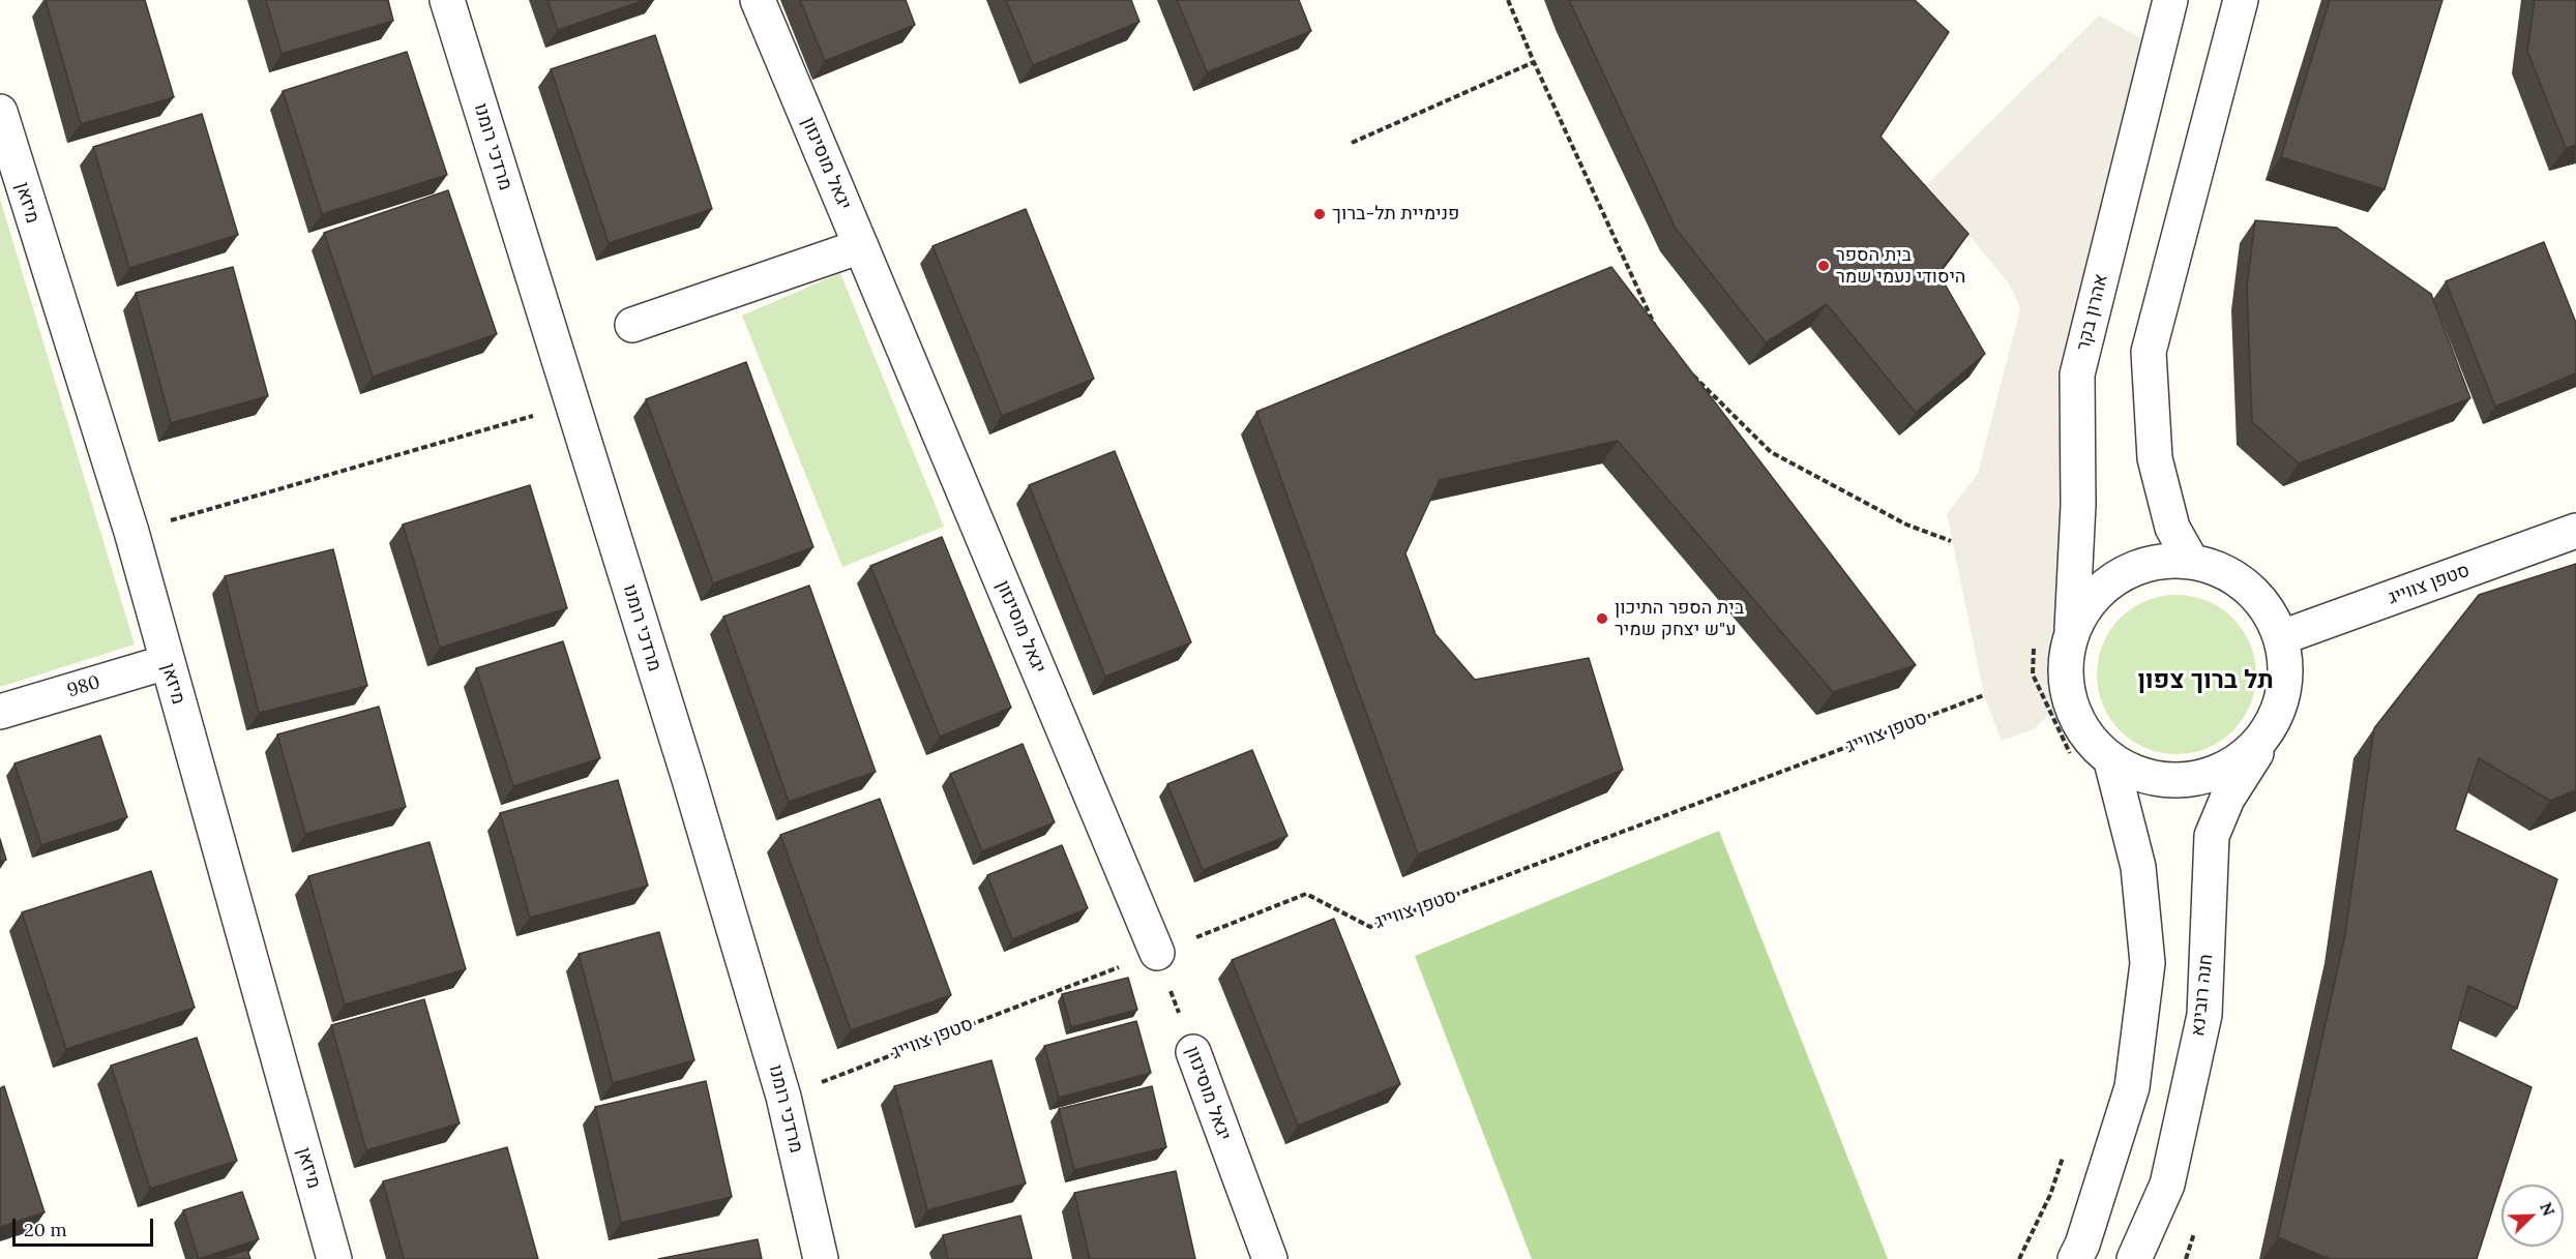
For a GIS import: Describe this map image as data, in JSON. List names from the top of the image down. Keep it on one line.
{"streets":{"street":["מרדכי רומנו","יגאל מוסינזון","מיזאן","אהרון בקר","סטפן צווייג","980","חנה רובינא"]},"crossings":[["מרדכי רומנו","סטפן צווייג"],["יגאל מוסינזון","סטפן צווייג"],["מיזאן","980"],["אהרון בקר","סטפן צווייג"],["אהרון בקר","חנה רובינא"],["סטפן צווייג","חנה רובינא"]],"districts":["תל ברוך צפון"],"places":["פנימיית תל-ברוך","בית הספר היסודי נעמי שמר","בית הספר התיכון ע\"ש יצחק שמיר"],"scale_bar":"20 m","north":"top right"}
